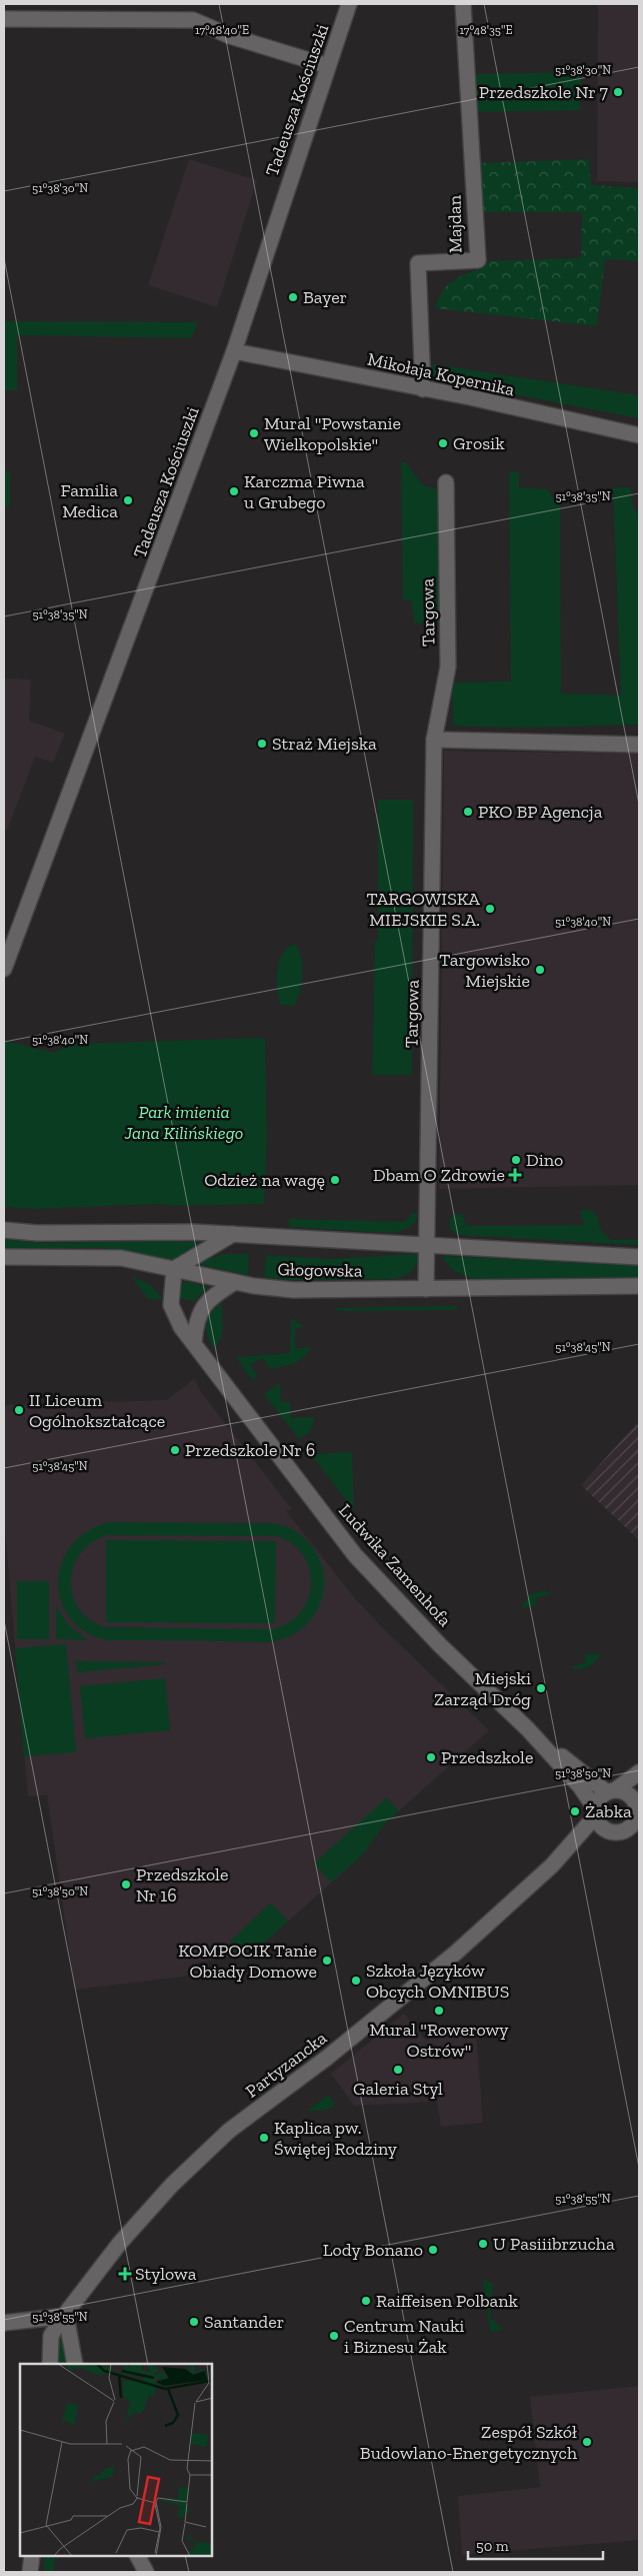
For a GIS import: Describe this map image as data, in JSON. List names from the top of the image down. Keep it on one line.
{"streets":{"street":["Tadeusza Kościuszki","Majdan","Mikołaja Kopernika","Targowa","Głogowska","Ludwika Zamenhofa","Partyzancka"]},"crossings":[["Tadeusza Kościuszki","Mikołaja Kopernika"],["Majdan","Mikołaja Kopernika"],["Targowa","Głogowska"],["Głogowska","Ludwika Zamenhofa"],["Ludwika Zamenhofa","Partyzancka"]],"parks":["Park imienia Jana Kilińskiego"],"places":{"other":["Przedszkole Nr 7","Bayer","Mural \"Powstanie Wielkopolskie\"","Grosik","Karczma Piwna u Grubego","Familia Medica","Straż Miejska","PKO BP Agencja","TARGOWISKA MIEJSKIE S.A.","Targowisko Miejskie","Dino","Odzież na wagę","II Liceum Ogólnokształcące","Przedszkole Nr 6","Miejski Zarząd Dróg","Przedszkole","Żabka","Przedszkole Nr 16","KOMPOCIK Tanie Obiady Domowe","Szkoła Języków Obcych OMNIBUS","Mural \"Rowerowy Ostrów\"","Galeria Styl","Kaplica pw. Świętej Rodziny","U Pasiiibrzucha","Lody Bonano","Raiffeisen Polbank","Santander","Centrum Nauki i Biznesu Żak","Zespół Szkół Budowlano-Energetycznych"],"health":["Dbam O Zdrowie","Stylowa"]},"scale_bar":"50 m","coordinates":["17°48'40\"E","17°48'35\"E","51°38'30\"N","51°38'35\"N","51°38'40\"N","51°38'45\"N","51°38'50\"N","51°38'55\"N"]}
